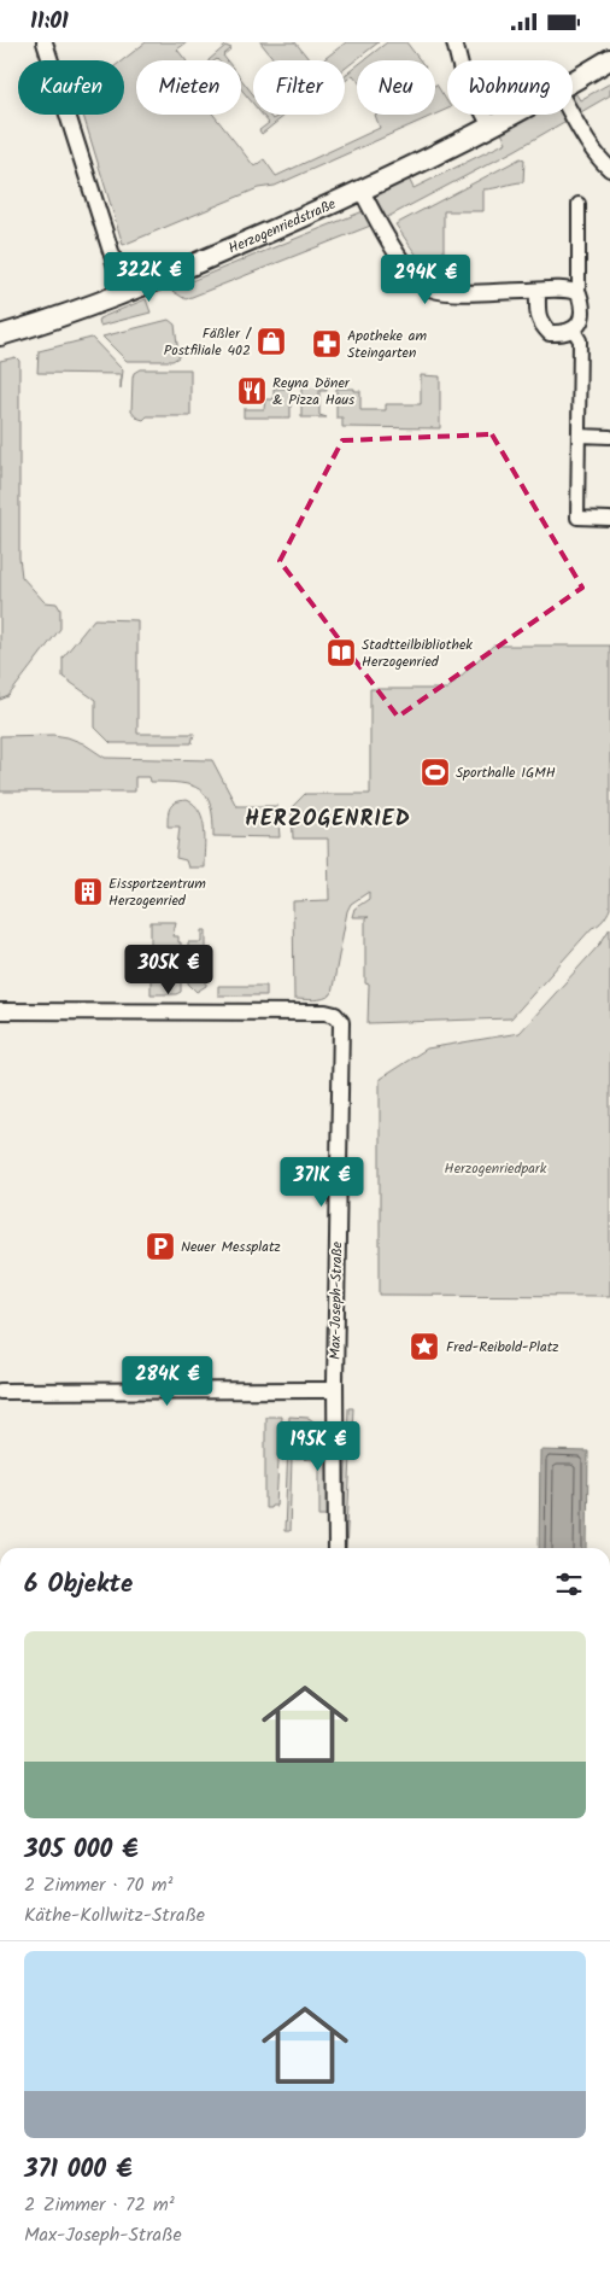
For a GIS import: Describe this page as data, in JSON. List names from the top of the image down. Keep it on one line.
{"streets":{"street":["Herzogenriedstraße","Max-Joseph-Straße"]},"districts":["HERZOGENRIED"],"parks":["Herzogenriedpark"],"places":{"shop":["Fäßler / Postfiliale 402"],"pharmacy":["Apotheke am Steingarten"],"restaurant":["Reyna Döner & Pizza Haus"],"library":["Stadtteilbibliothek Herzogenried"],"sports":["Sporthalle IGMH"],"building":["Eissportzentrum Herzogenried"],"parking":["Neuer Messplatz"],"place":["Fred-Reibold-Platz"]},"page":{"status":"11:01","chip":["Kaufen","Mieten","Filter","Neu","Wohnung"],"price":["322K €","294K €","305K €","371K €","284K €","195K €"],"heading":"6 Objekte","list":[{"name":"305 000 €","note":"2 Zimmer · 70 m² · Käthe-Kollwitz-Straße"},{"name":"371 000 €","note":"2 Zimmer · 72 m² · Max-Joseph-Straße"}]}}
